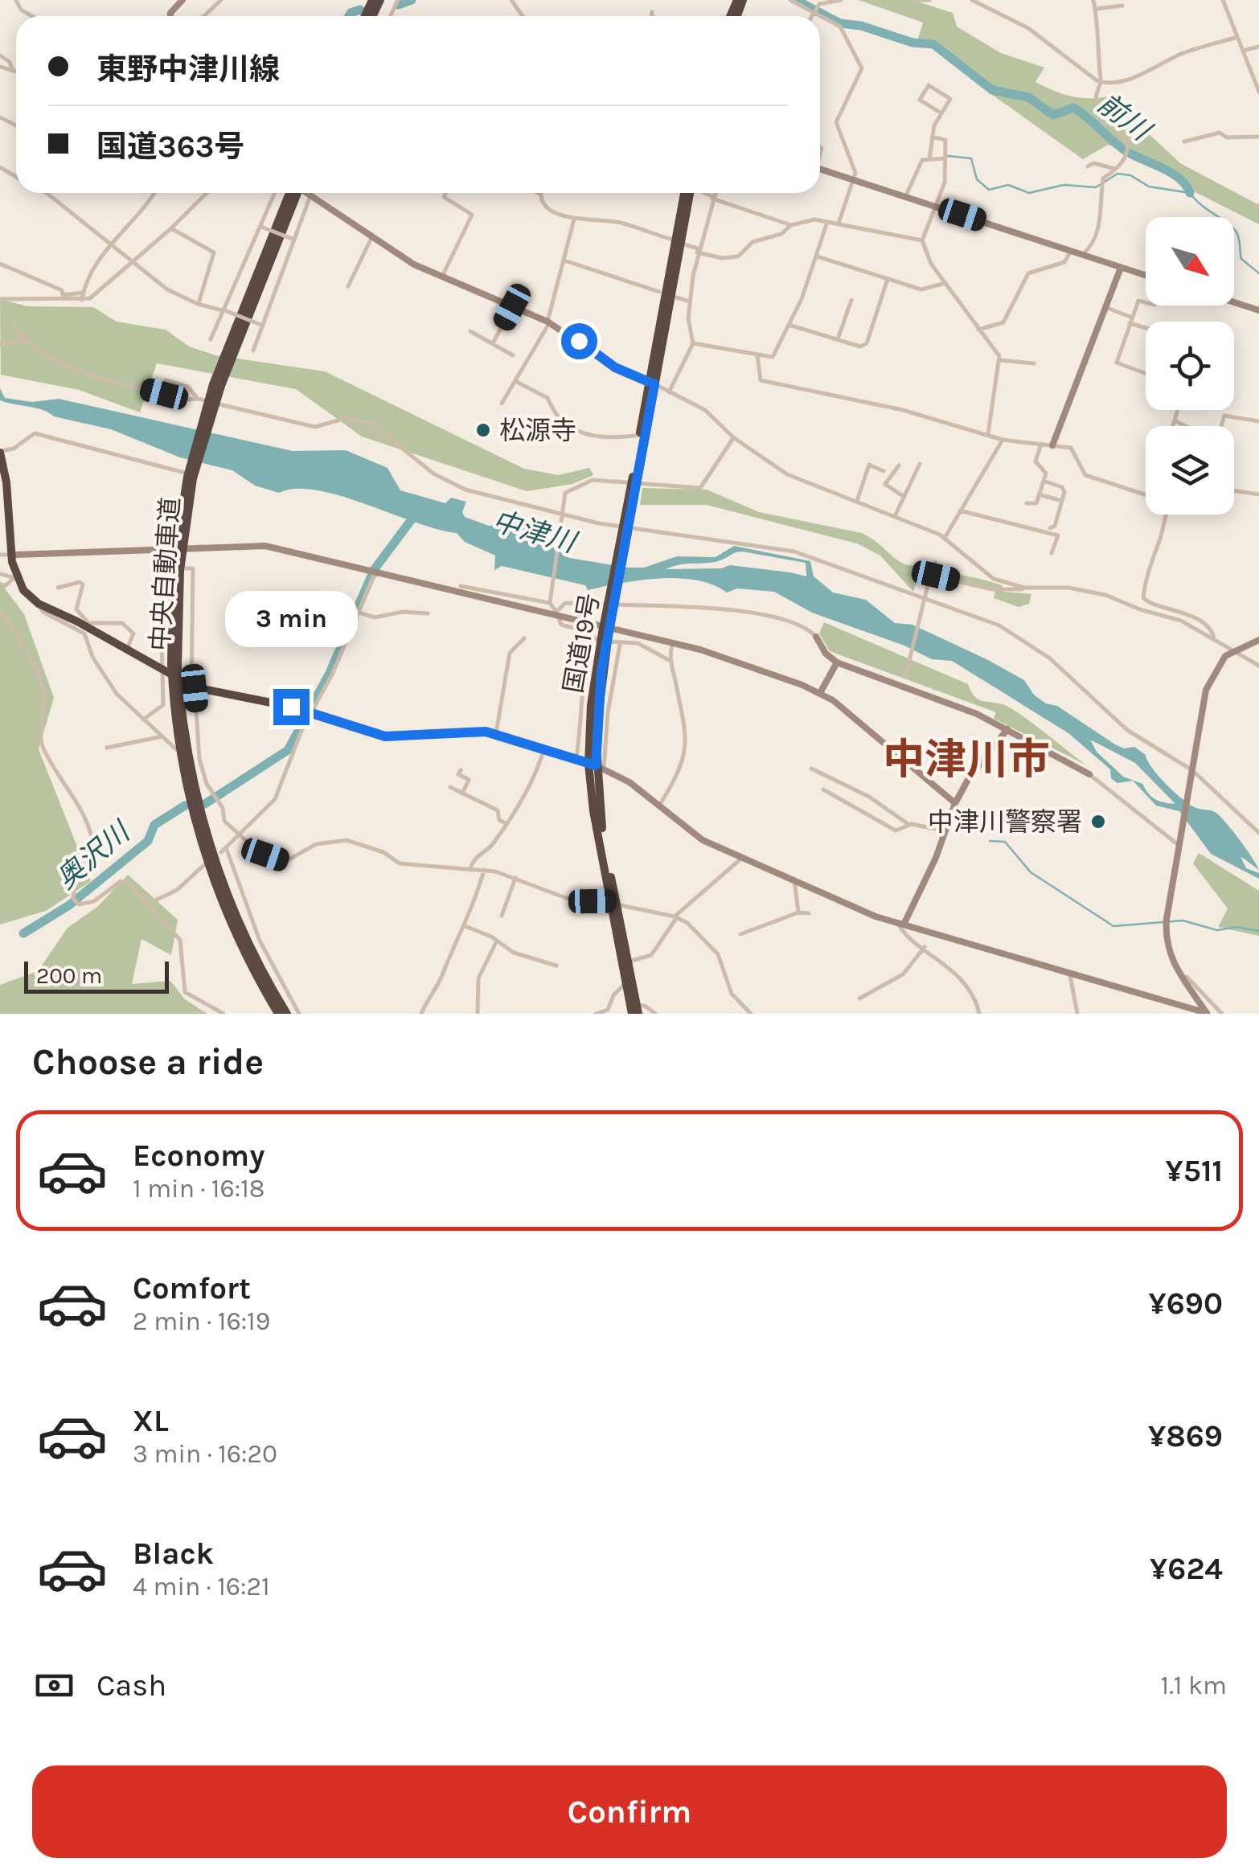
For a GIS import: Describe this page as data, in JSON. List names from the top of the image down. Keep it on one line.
{"streets":{"highway":["中央自動車道","国道19号"]},"districts":["中津川市"],"water":["前川","中津川","奥沢川"],"places":["松源寺","中津川警察署"],"scale_bar":"200 m","north":"bottom right","page":{"banner":["東野中津川線","国道363号"],"bubble":"3 min","scale":"200 m","heading":"Choose a ride","list":[{"name":"Economy","note":"1 min · 16:18","value":"¥511"},{"name":"Comfort","note":"2 min · 16:19","value":"¥690"},{"name":"XL","note":"3 min · 16:20","value":"¥869"},{"name":"Black","note":"4 min · 16:21","value":"¥624"}],"pay":["Cash","1.1 km"],"buttons":"Confirm"}}
